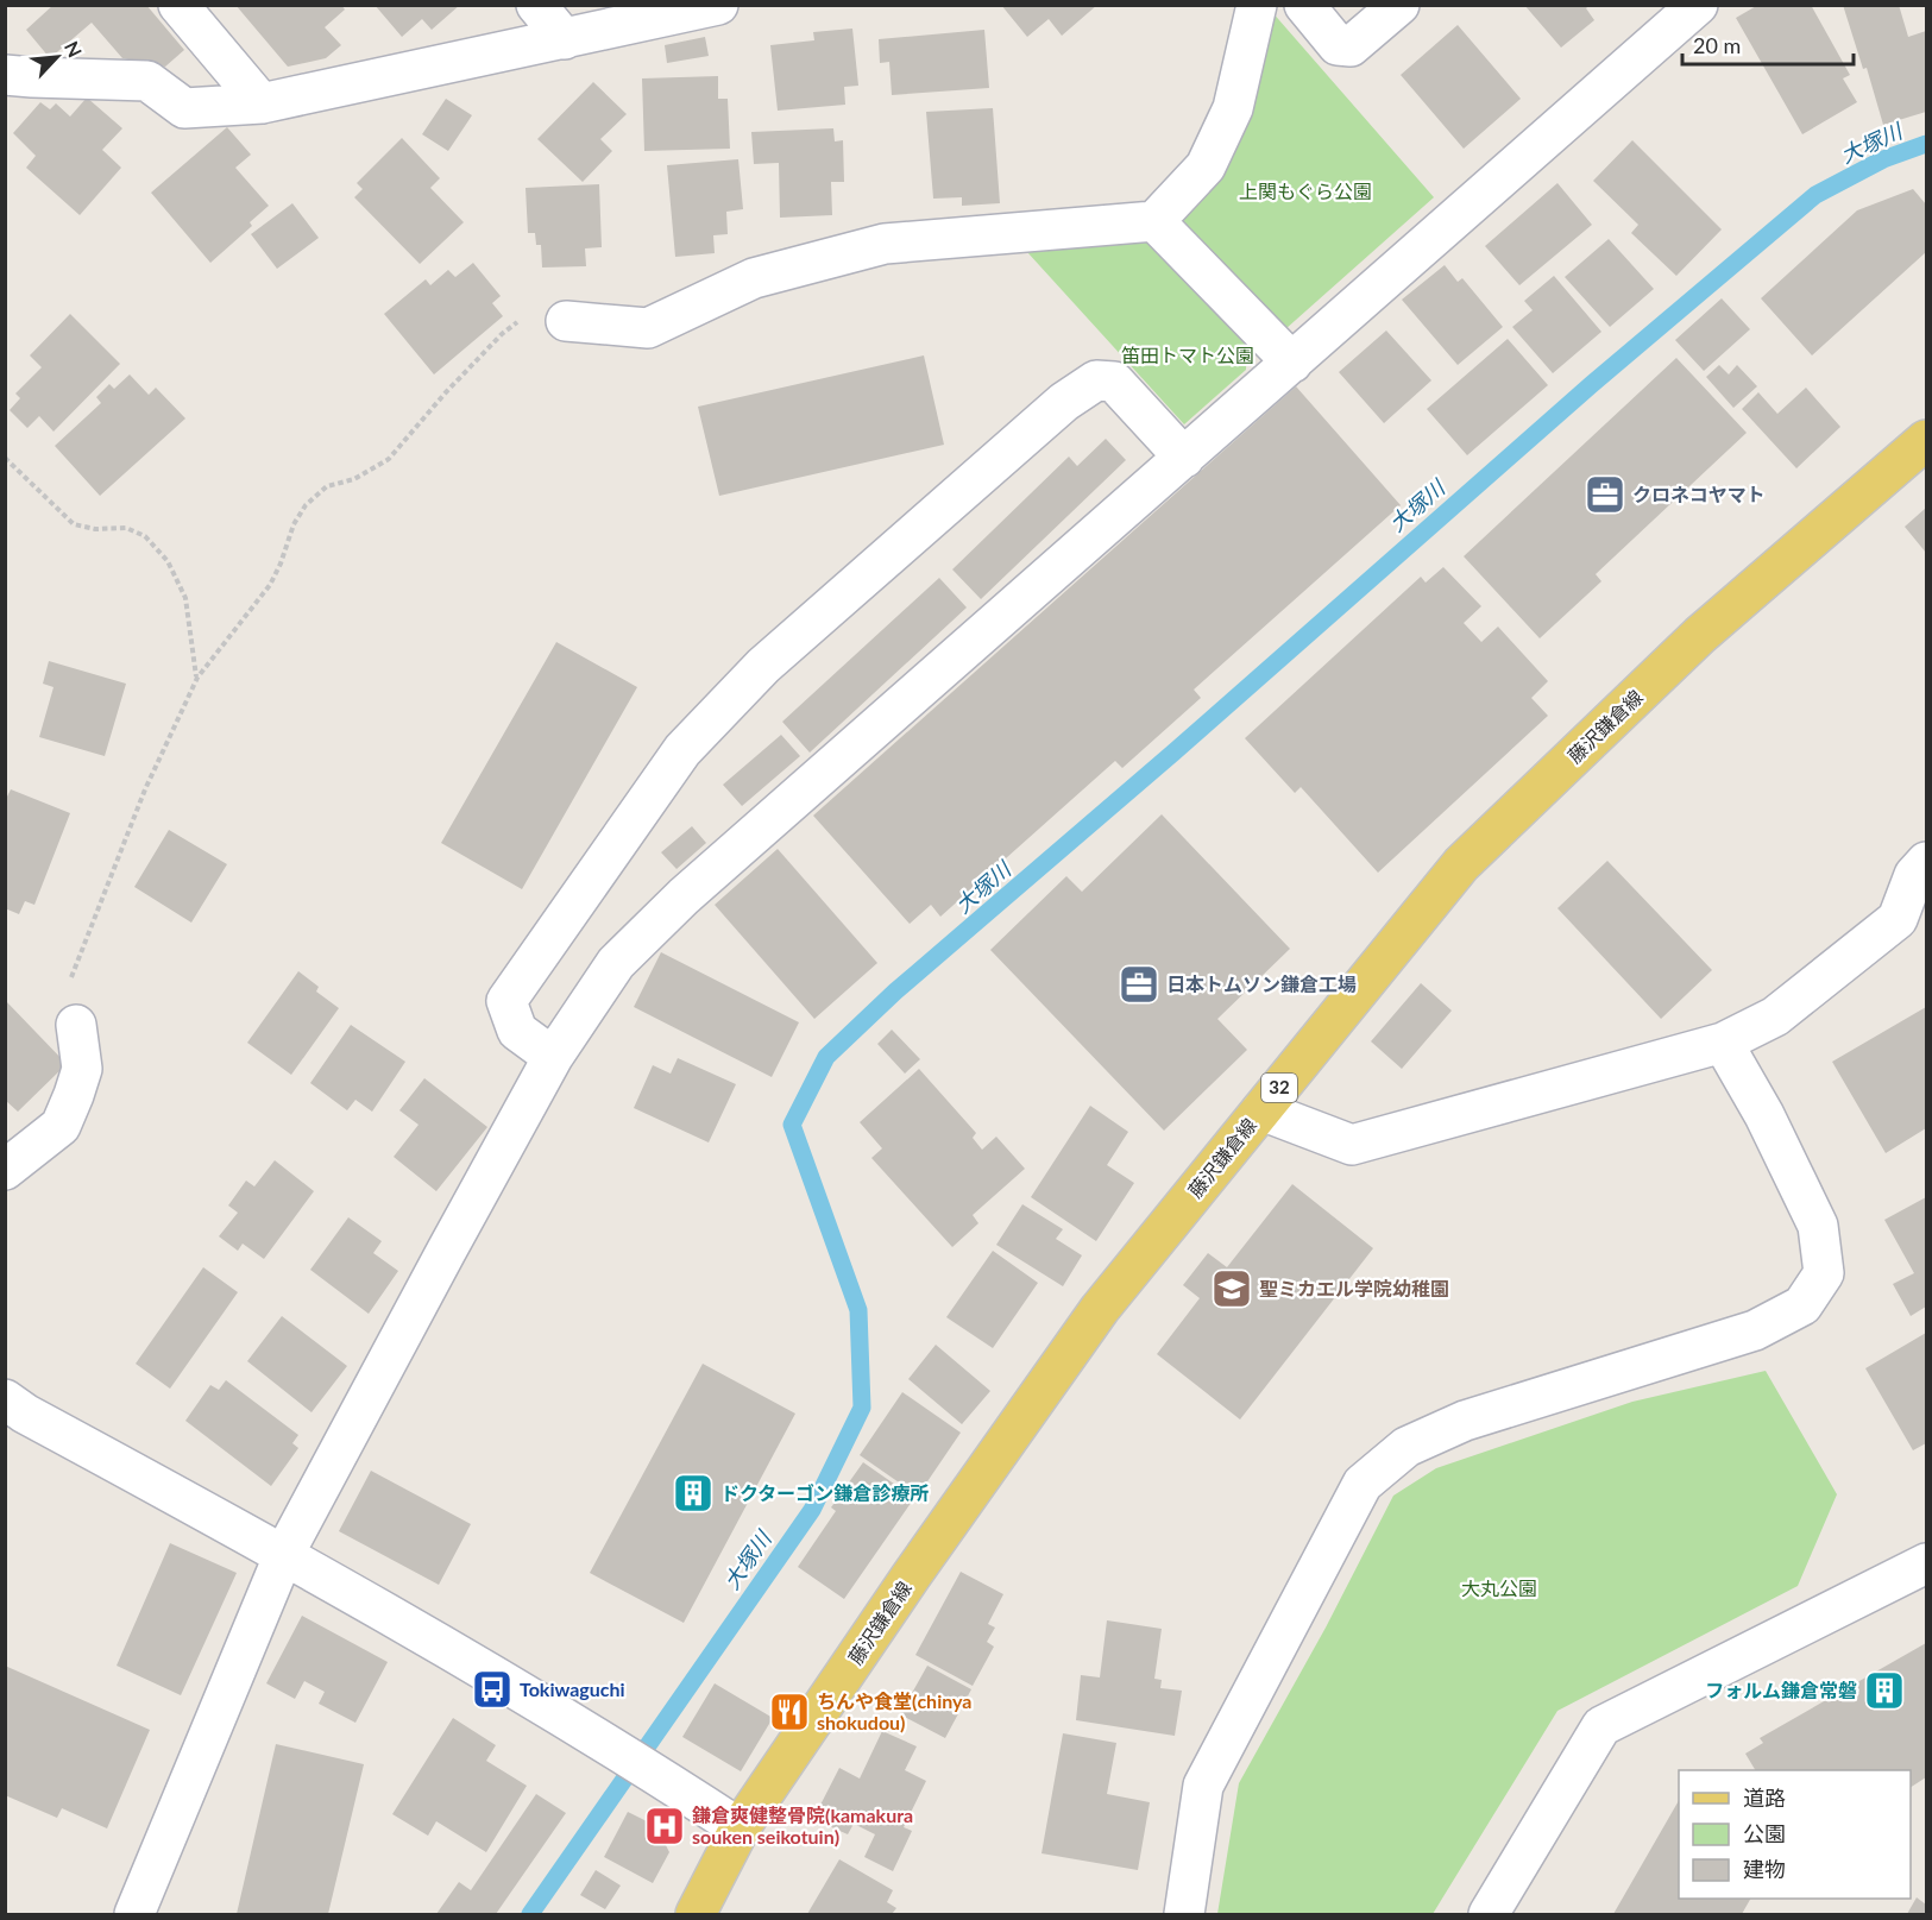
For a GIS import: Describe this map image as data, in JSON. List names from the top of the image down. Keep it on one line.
{"streets":{"main road":["藤沢鎌倉線","32"]},"water":["大塚川"],"parks":["上関もぐら公園","笛田トマト公園","大丸公園"],"places":{"office":["クロネコヤマト","日本トムソン鎌倉工場"],"school or university":["聖ミカエル学院幼稚園"],"building":["ドクターゴン鎌倉診療所","フォルム鎌倉常磐"],"bus stop":["Tokiwaguchi"],"restaurant":["ちんや食堂(chinya shokudou)"],"hospital":["鎌倉爽健整骨院(kamakura souken seikotuin)"]},"legend":["道路","公園","建物"],"scale_bar":"20 m","north":"top right"}
